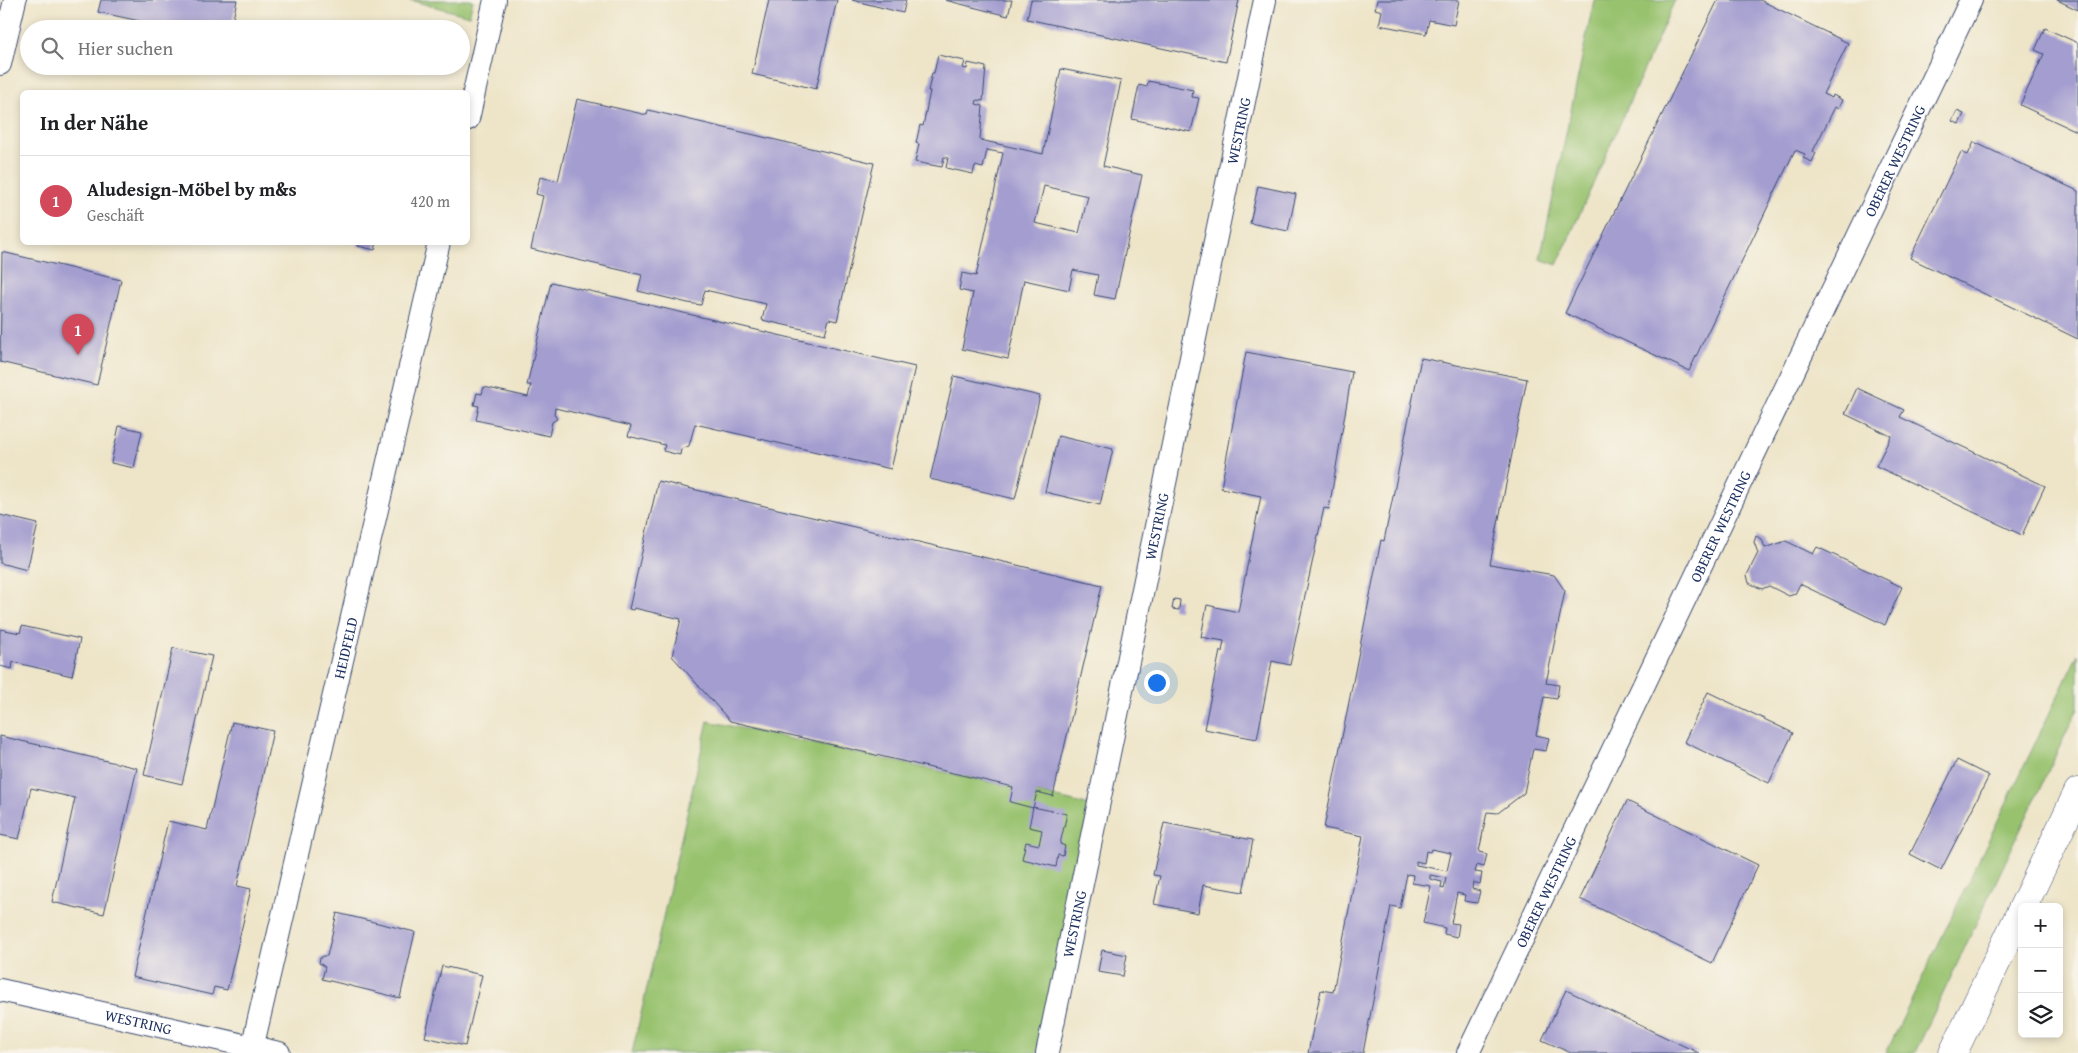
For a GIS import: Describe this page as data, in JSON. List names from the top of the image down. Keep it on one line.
{"streets":{"street":["WESTRING","OBERER WESTRING","HEIDFELD"]},"crossings":[["WESTRING","HEIDFELD"]],"page":{"search":"Hier suchen","heading":"In der Nähe","list":[{"mark":"1","name":"Aludesign-Möbel by m&s","note":"Geschäft","value":"420 m"}],"pins":"1","map_buttons":["+","−"]}}
